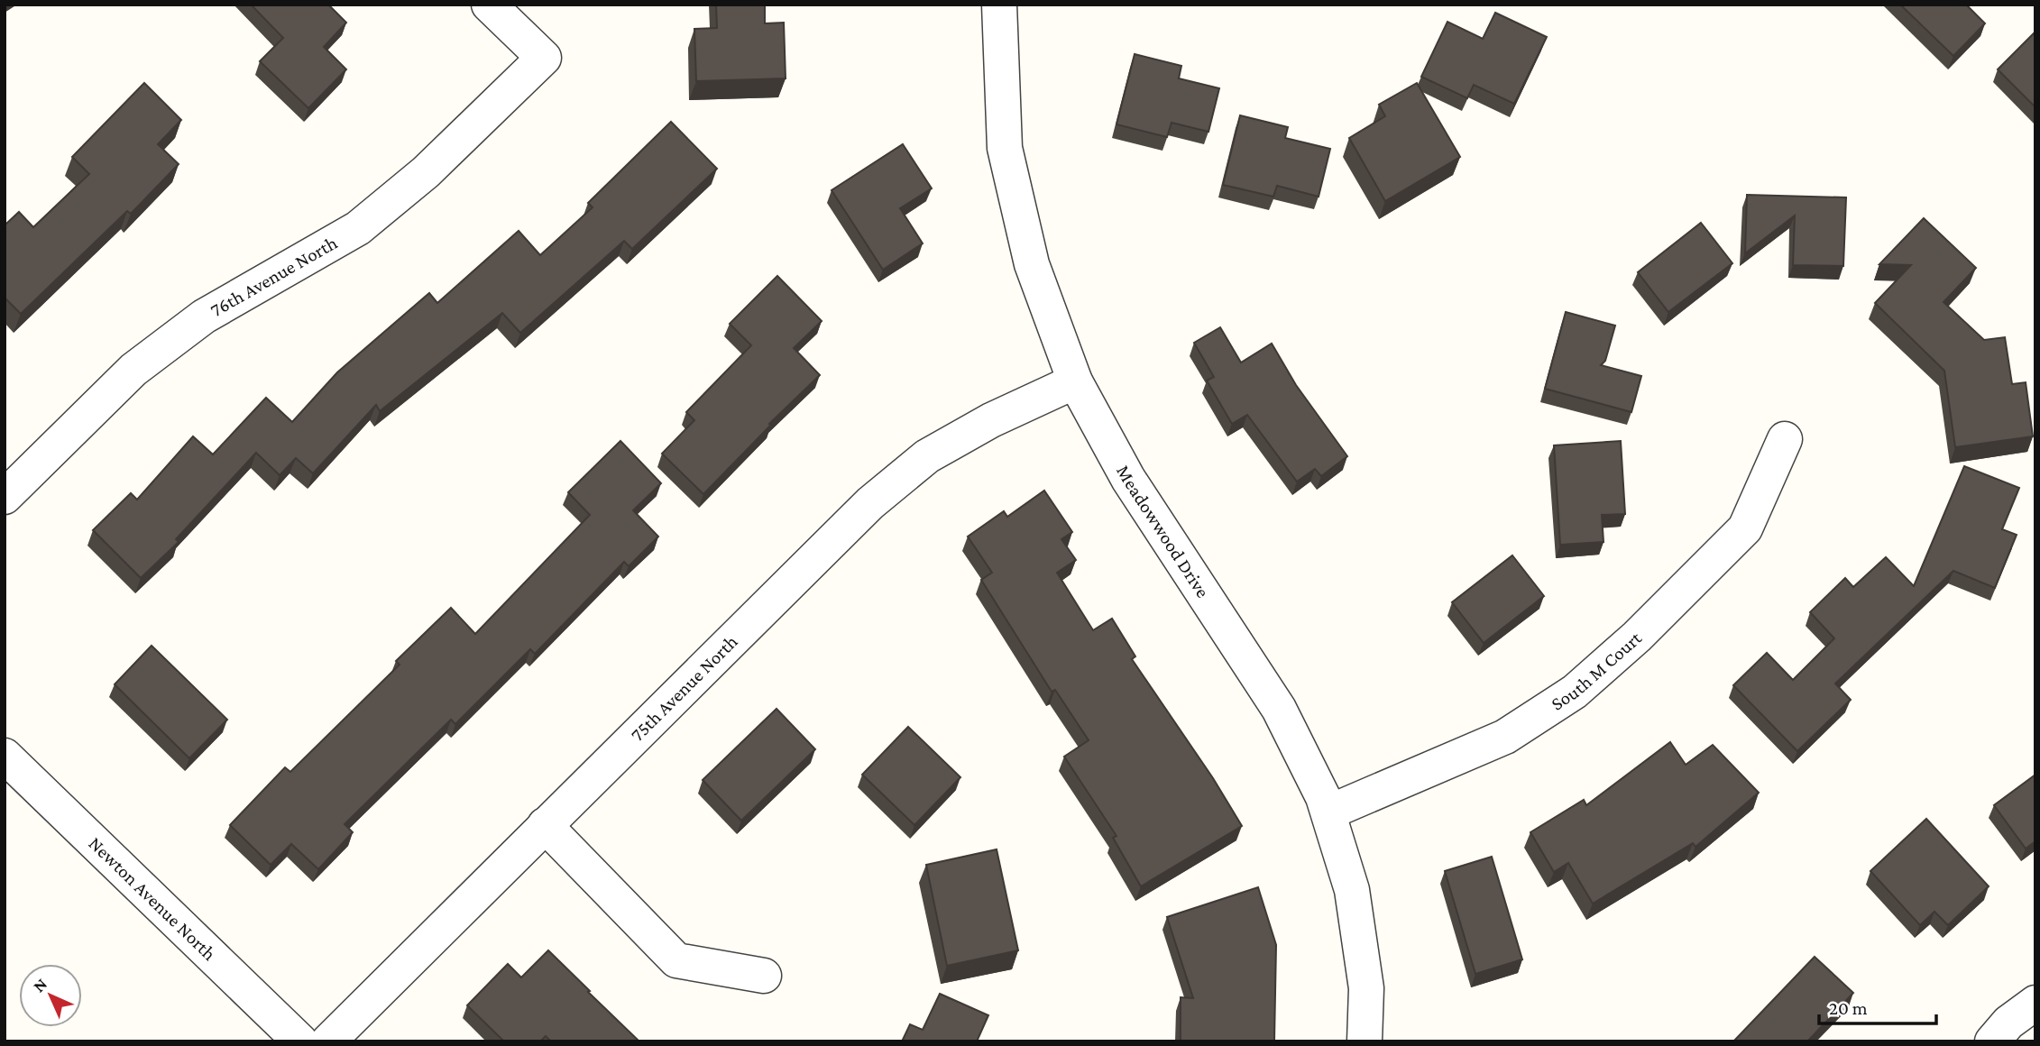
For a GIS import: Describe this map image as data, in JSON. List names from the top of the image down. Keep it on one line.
{"streets":{"street":["76th Avenue North","Meadowwood Drive","South M Court","75th Avenue North","Newton Avenue North"]},"crossings":[["Meadowwood Drive","South M Court"],["Meadowwood Drive","75th Avenue North"]],"scale_bar":"20 m","north":"top left"}
